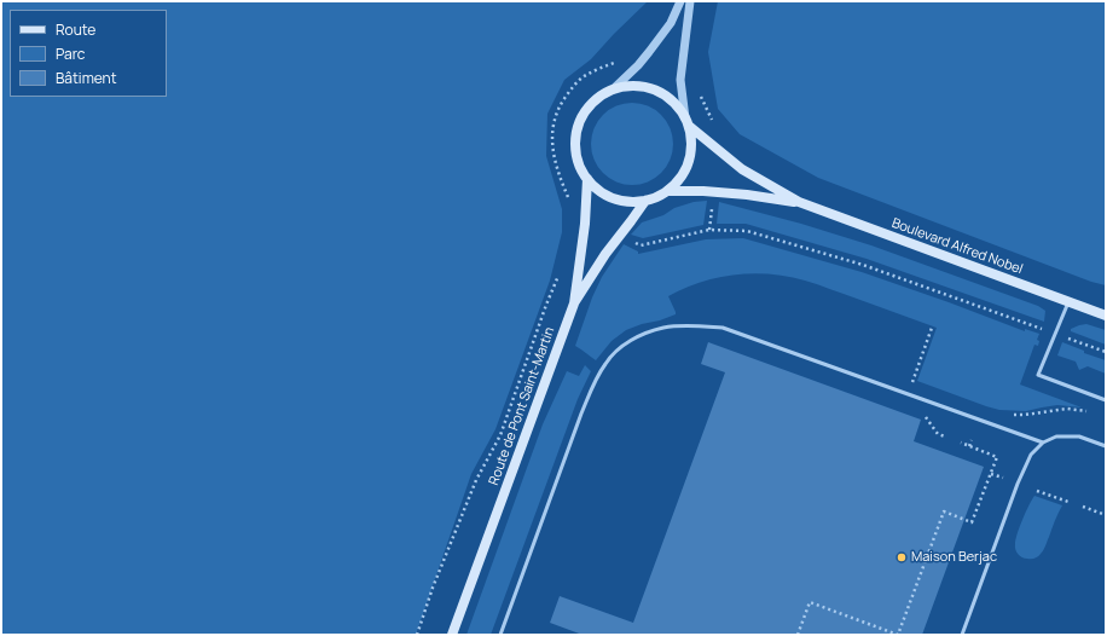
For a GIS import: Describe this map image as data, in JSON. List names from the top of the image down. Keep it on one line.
{"streets":{"main road":["Boulevard Alfred Nobel","Route de Pont Saint-Martin"]},"crossings":[["Boulevard Alfred Nobel","Route de Pont Saint-Martin"]],"places":["Maison Berjac"],"legend":["Route","Parc","Bâtiment"]}
